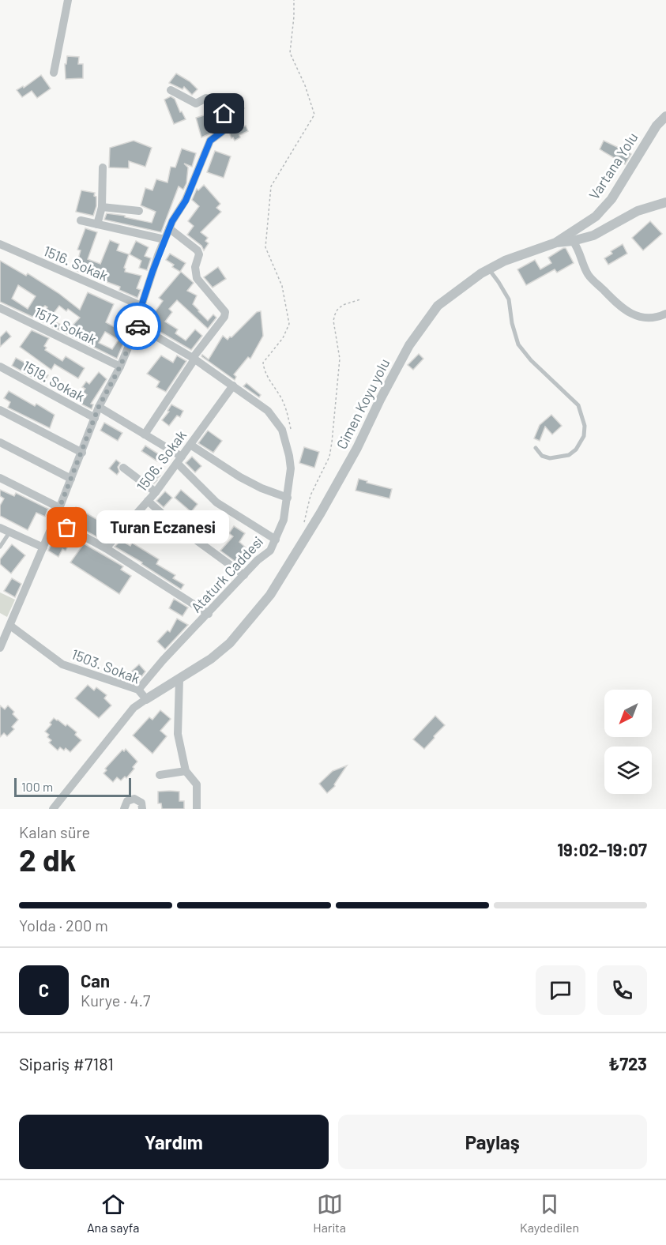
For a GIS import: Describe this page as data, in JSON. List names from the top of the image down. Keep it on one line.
{"streets":{"street":["Vartana Yolu","1516. Sokak","1517. Sokak","1519. Sokak","Cimen Koyu yolu","1506. Sokak","Ataturk Caddesi","1503. Sokak"]},"crossings":[["Vartana Yolu","Cimen Koyu yolu"],["Cimen Koyu yolu","1503. Sokak"],["1506. Sokak","Ataturk Caddesi"],["Ataturk Caddesi","1503. Sokak"]],"places":["Turan Eczanesi"],"scale_bar":"100 m","north":"bottom left","page":{"bubble":"Turan Eczanesi","scale":"100 m","heading":["2 dk","Kalan süre","19:02–19:07"],"panel":["Can","Kurye · 4.7","Sipariş #7181","₺723"],"bar":"Yolda · 200 m","round":"C","buttons":["Yardım","Paylaş"],"tabs":["Ana sayfa","Harita","Kaydedilen"]}}
